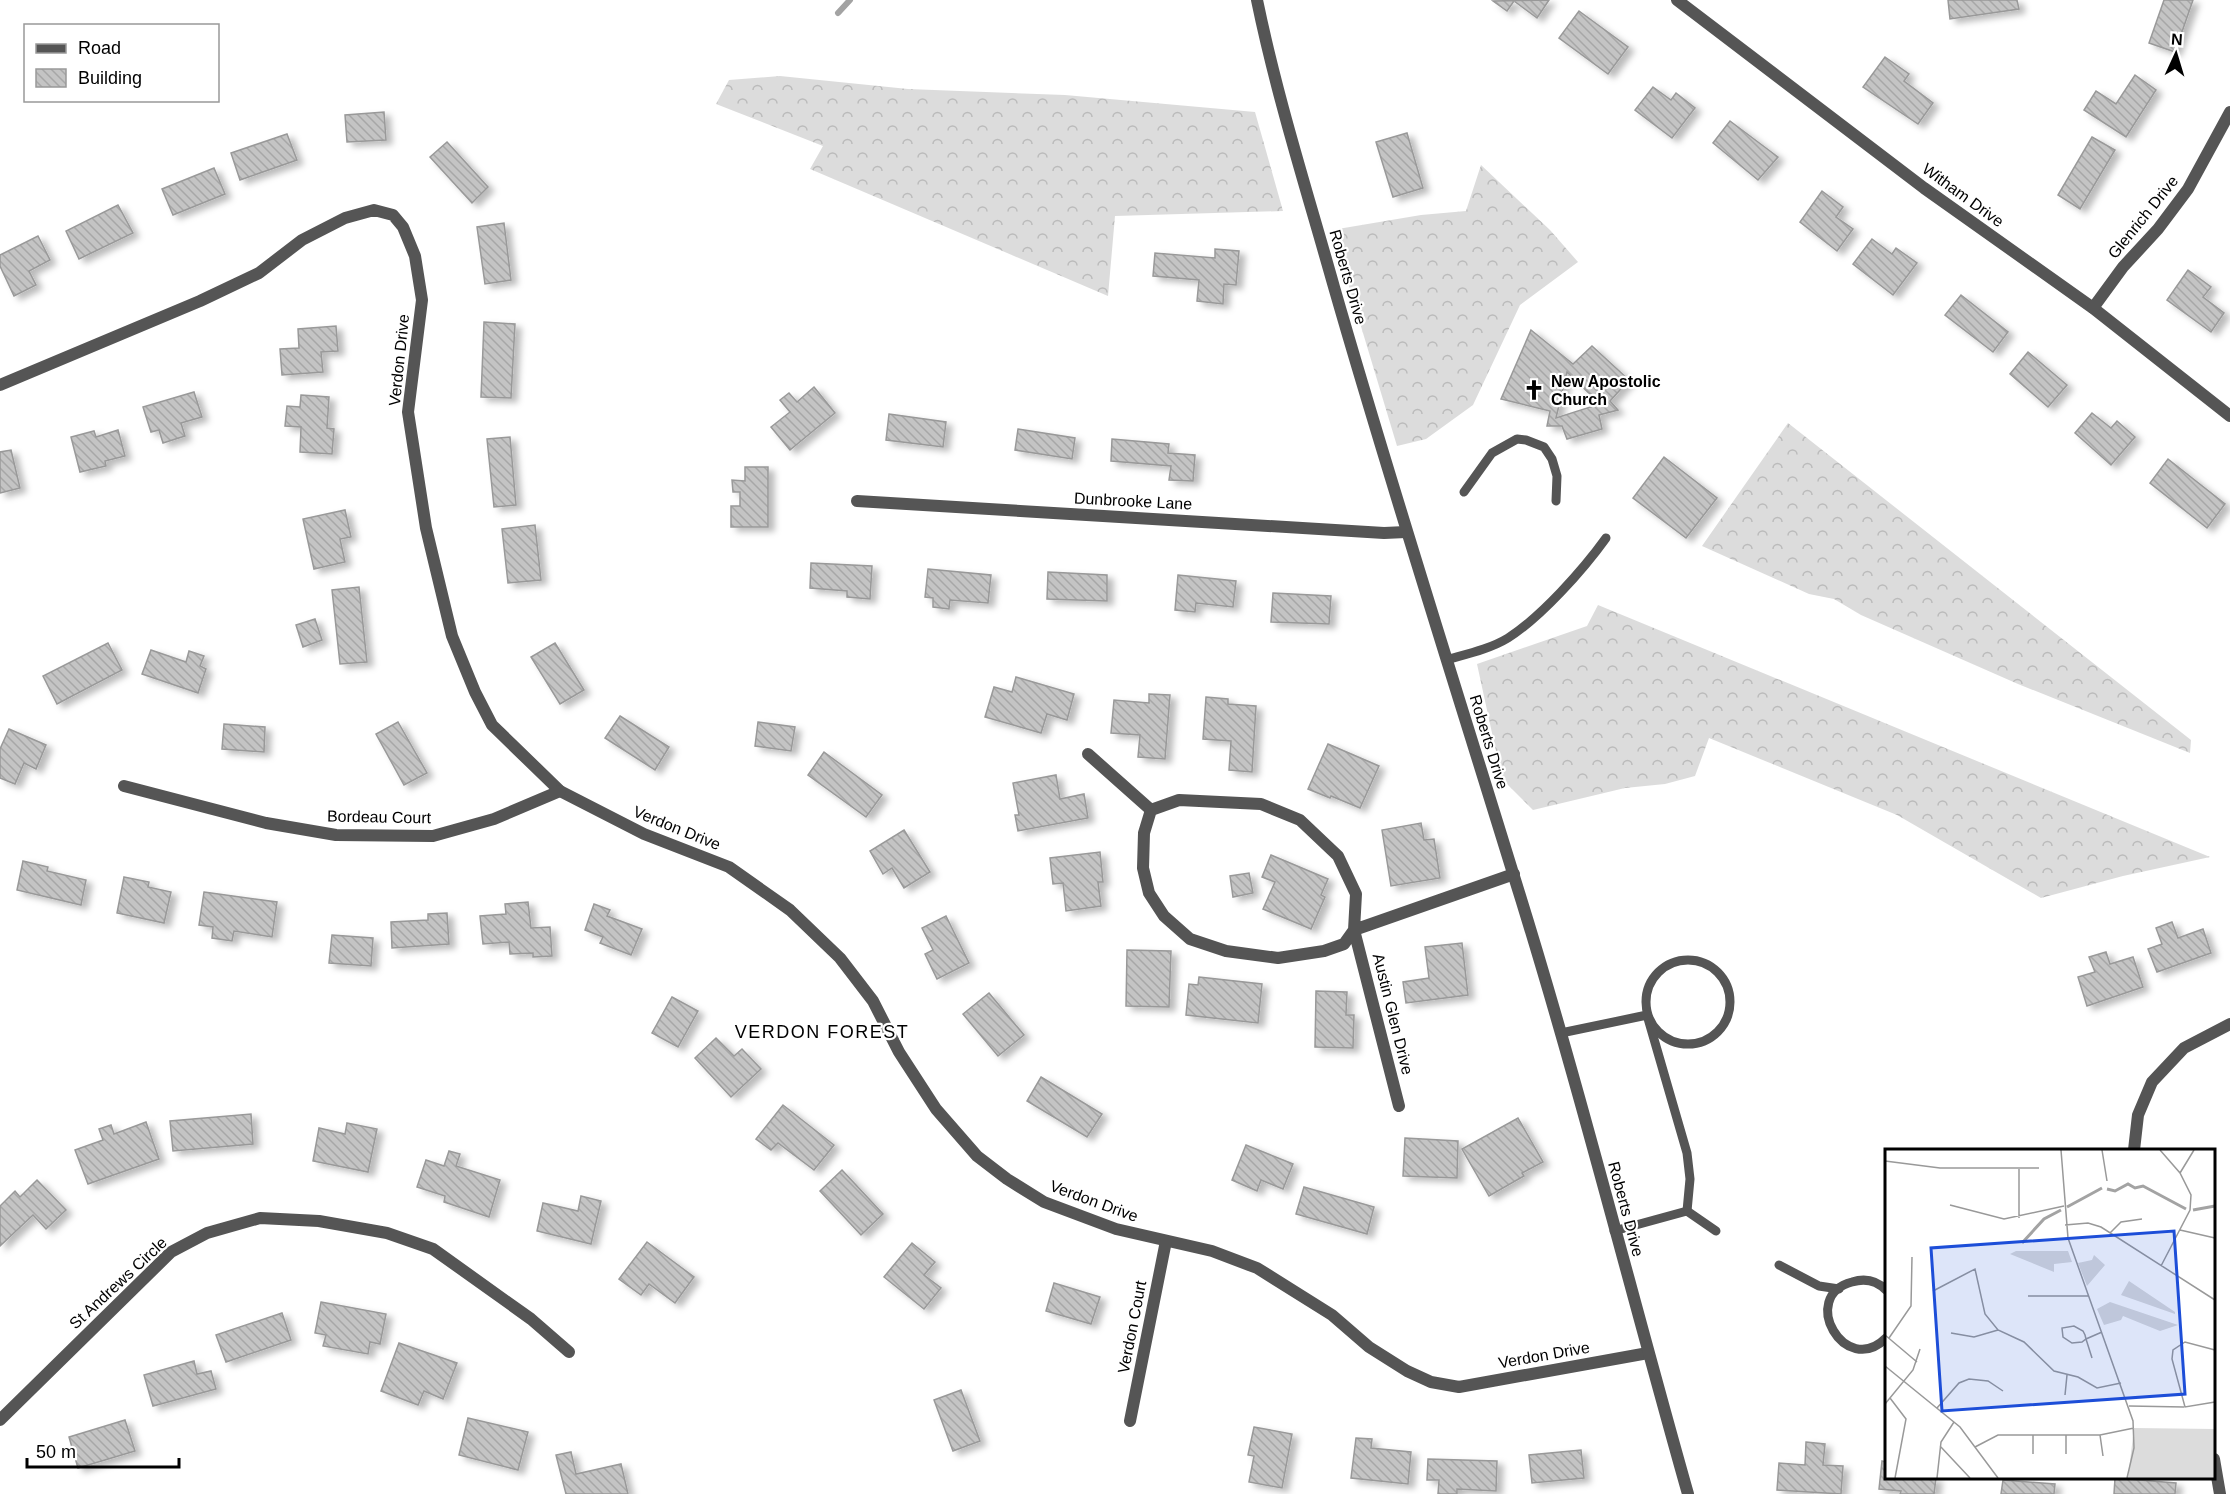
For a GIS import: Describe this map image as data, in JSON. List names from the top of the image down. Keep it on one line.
{"streets":{"street":["Witham Drive","Glenrich Drive","Roberts Drive","Verdon Drive","Dunbrooke Lane","Bordeau Court","Austin Glen Drive","St Andrews Circle","Verdon Court"]},"crossings":[["Witham Drive","Glenrich Drive"],["Roberts Drive","Verdon Drive"],["Roberts Drive","Dunbrooke Lane"],["Verdon Drive","Bordeau Court"],["Verdon Drive","Verdon Court"]],"districts":["VERDON FOREST"],"places":{"church":["New Apostolic Church"]},"legend":["Road","Building"],"scale_bar":"50 m","north":"top"}
